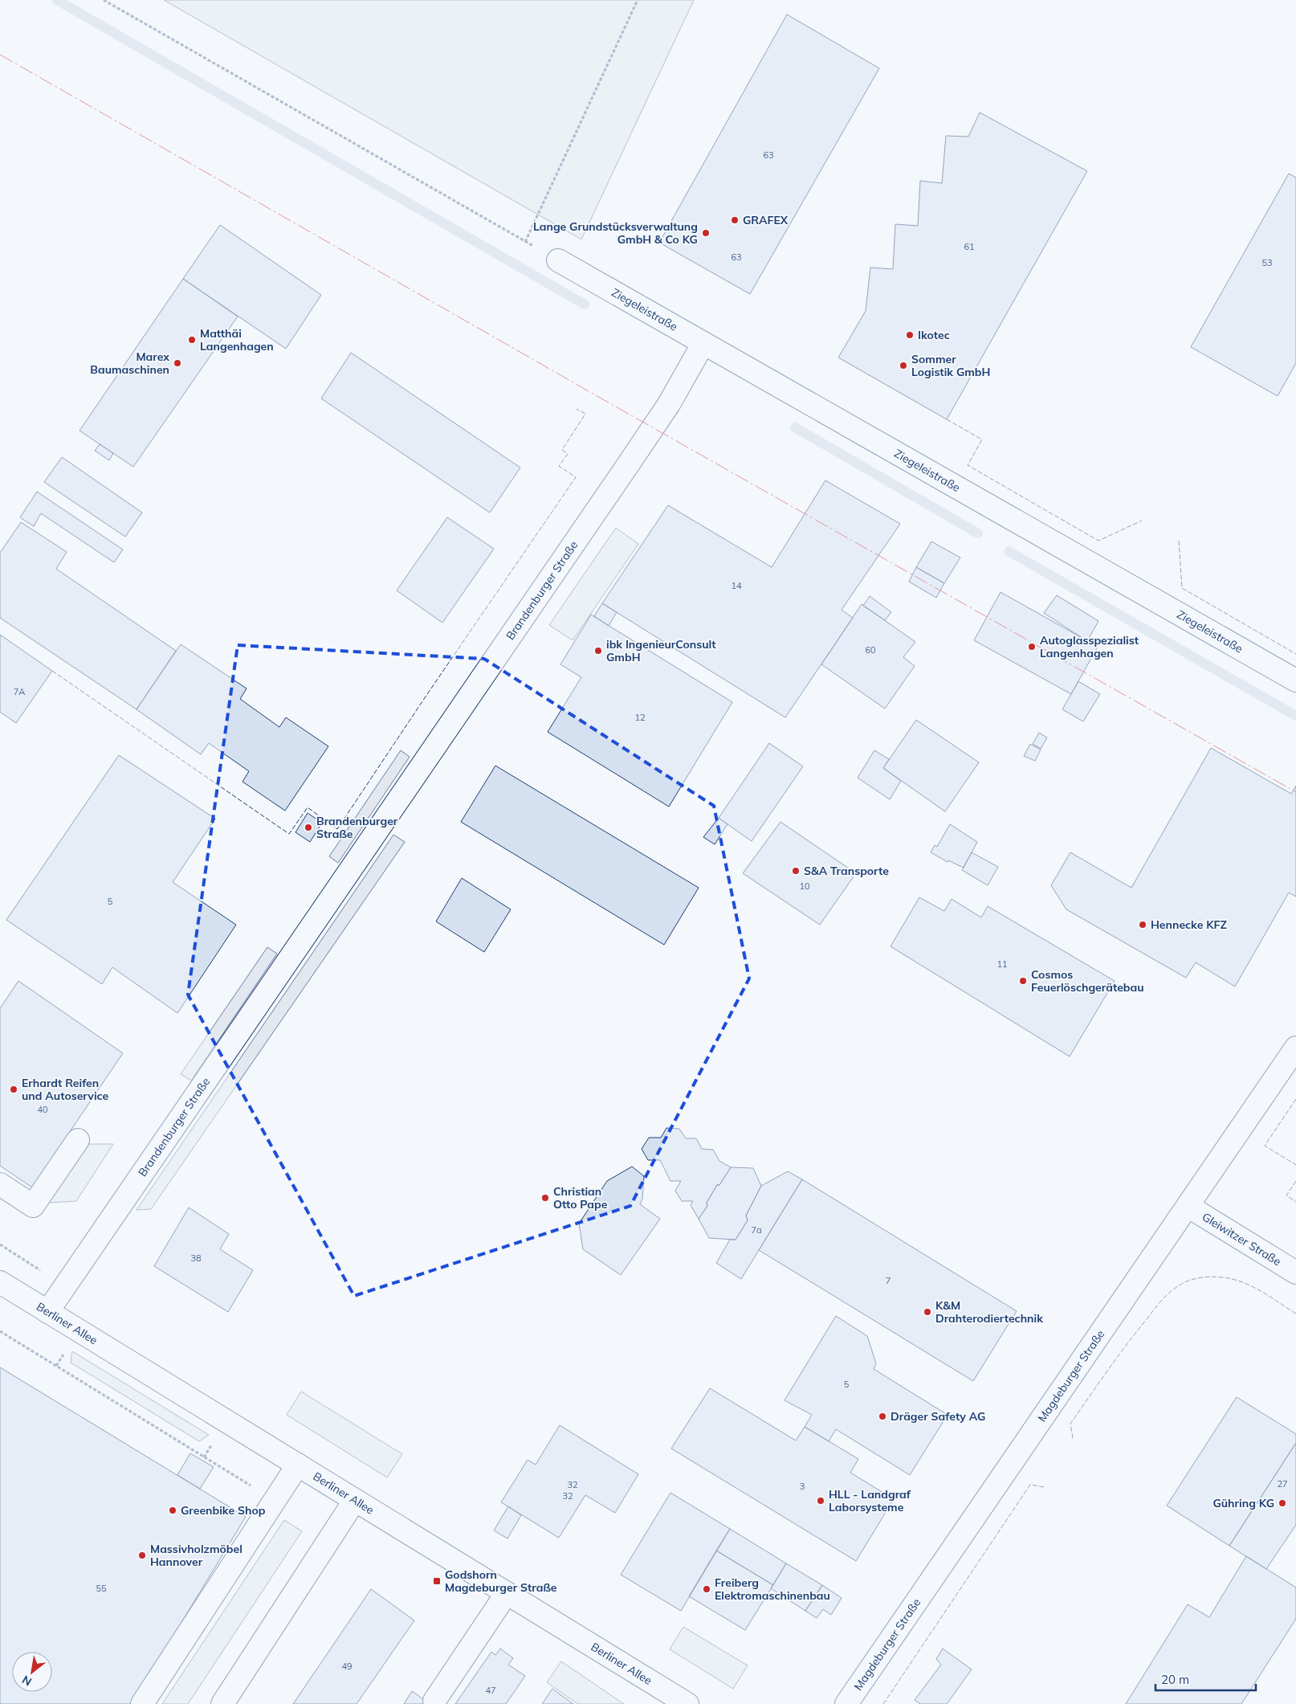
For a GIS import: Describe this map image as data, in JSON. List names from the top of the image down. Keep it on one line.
{"streets":{"street":["Ziegeleistraße","Brandenburger Straße","Gleiwitzer Straße","Berliner Allee","Magdeburger Straße"]},"crossings":[["Ziegeleistraße","Brandenburger Straße"],["Brandenburger Straße","Berliner Allee"],["Gleiwitzer Straße","Magdeburger Straße"]],"places":{"other":["GRAFEX","Lange Grundstücksverwaltung GmbH & Co KG","Ikotec","Matthäi Langenhagen","Marex Baumaschinen","Sommer Logistik GmbH","Autoglasspezialist Langenhagen","ibk IngenieurConsult GmbH","Brandenburger Straße","S&A Transporte","Hennecke KFZ","Cosmos Feuerlöschgerätebau","Erhardt Reifen und Autoservice","Christian Otto Pape","K&M Drahterodiertechnik","Dräger Safety AG","HLL - Landgraf Laborsysteme","Gühring KG","Greenbike Shop","Massivholzmöbel Hannover","Freiberg Elektromaschinenbau"],"transit":["Godshorn Magdeburger Straße"]},"house_numbers":["63","61","63","53","14","60","7A","12","10","5","11","40","7a","38","7","5","27","32","3","32","55","49","47"],"scale_bar":"20 m","north":"bottom left"}
